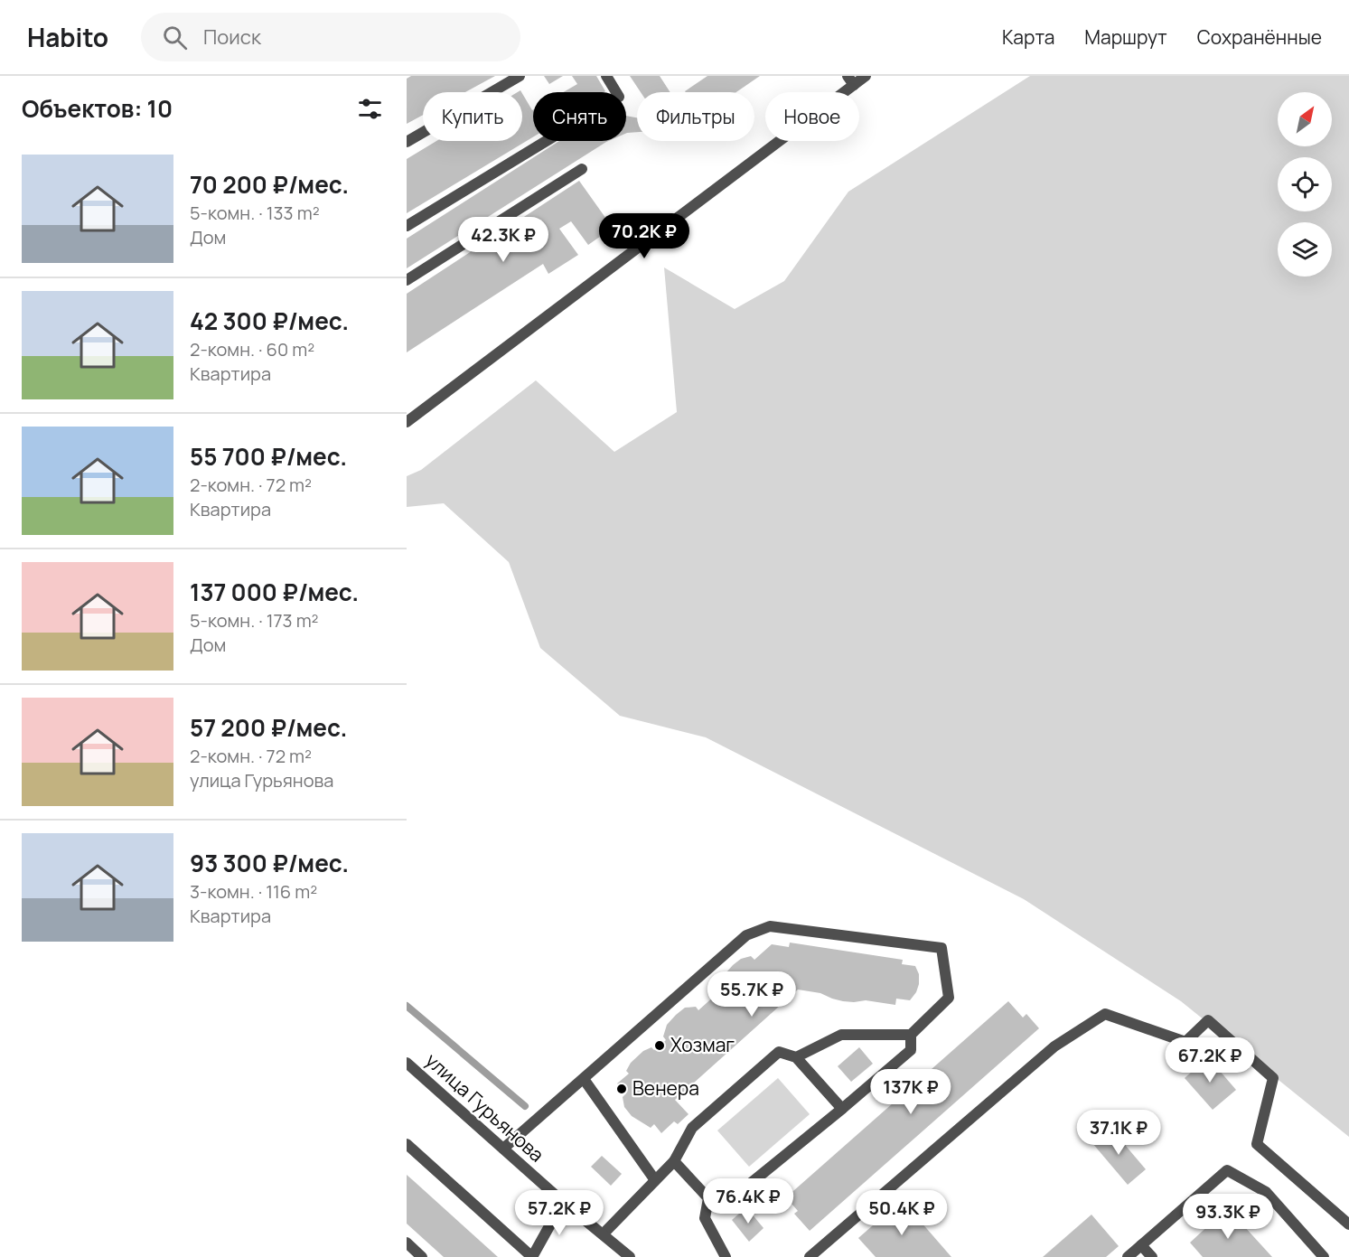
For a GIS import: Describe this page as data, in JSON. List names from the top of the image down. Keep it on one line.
{"streets":{"street":["улица Гурьянова"]},"places":["Хозмаг","Венера"],"north":"top right","page":{"header":"Habito","search":"Поиск","nav":["Карта","Маршрут","Сохранённые"],"heading":"Объектов: 10","chip":["Купить","Снять","Фильтры","Новое"],"list":[{"name":"70 200 ₽/мес.","note":"5-комн. · 133 m² · Дом"},{"name":"42 300 ₽/мес.","note":"2-комн. · 60 m² · Квартира"},{"name":"55 700 ₽/мес.","note":"2-комн. · 72 m² · Квартира"},{"name":"137 000 ₽/мес.","note":"5-комн. · 173 m² · Дом"},{"name":"57 200 ₽/мес.","note":"2-комн. · 72 m² · улица Гурьянова"},{"name":"93 300 ₽/мес.","note":"3-комн. · 116 m² · Квартира"}],"price":["70.2K ₽","42.3K ₽","55.7K ₽","67.2K ₽","137K ₽","37.1K ₽","76.4K ₽","57.2K ₽","50.4K ₽","93.3K ₽"]}}
